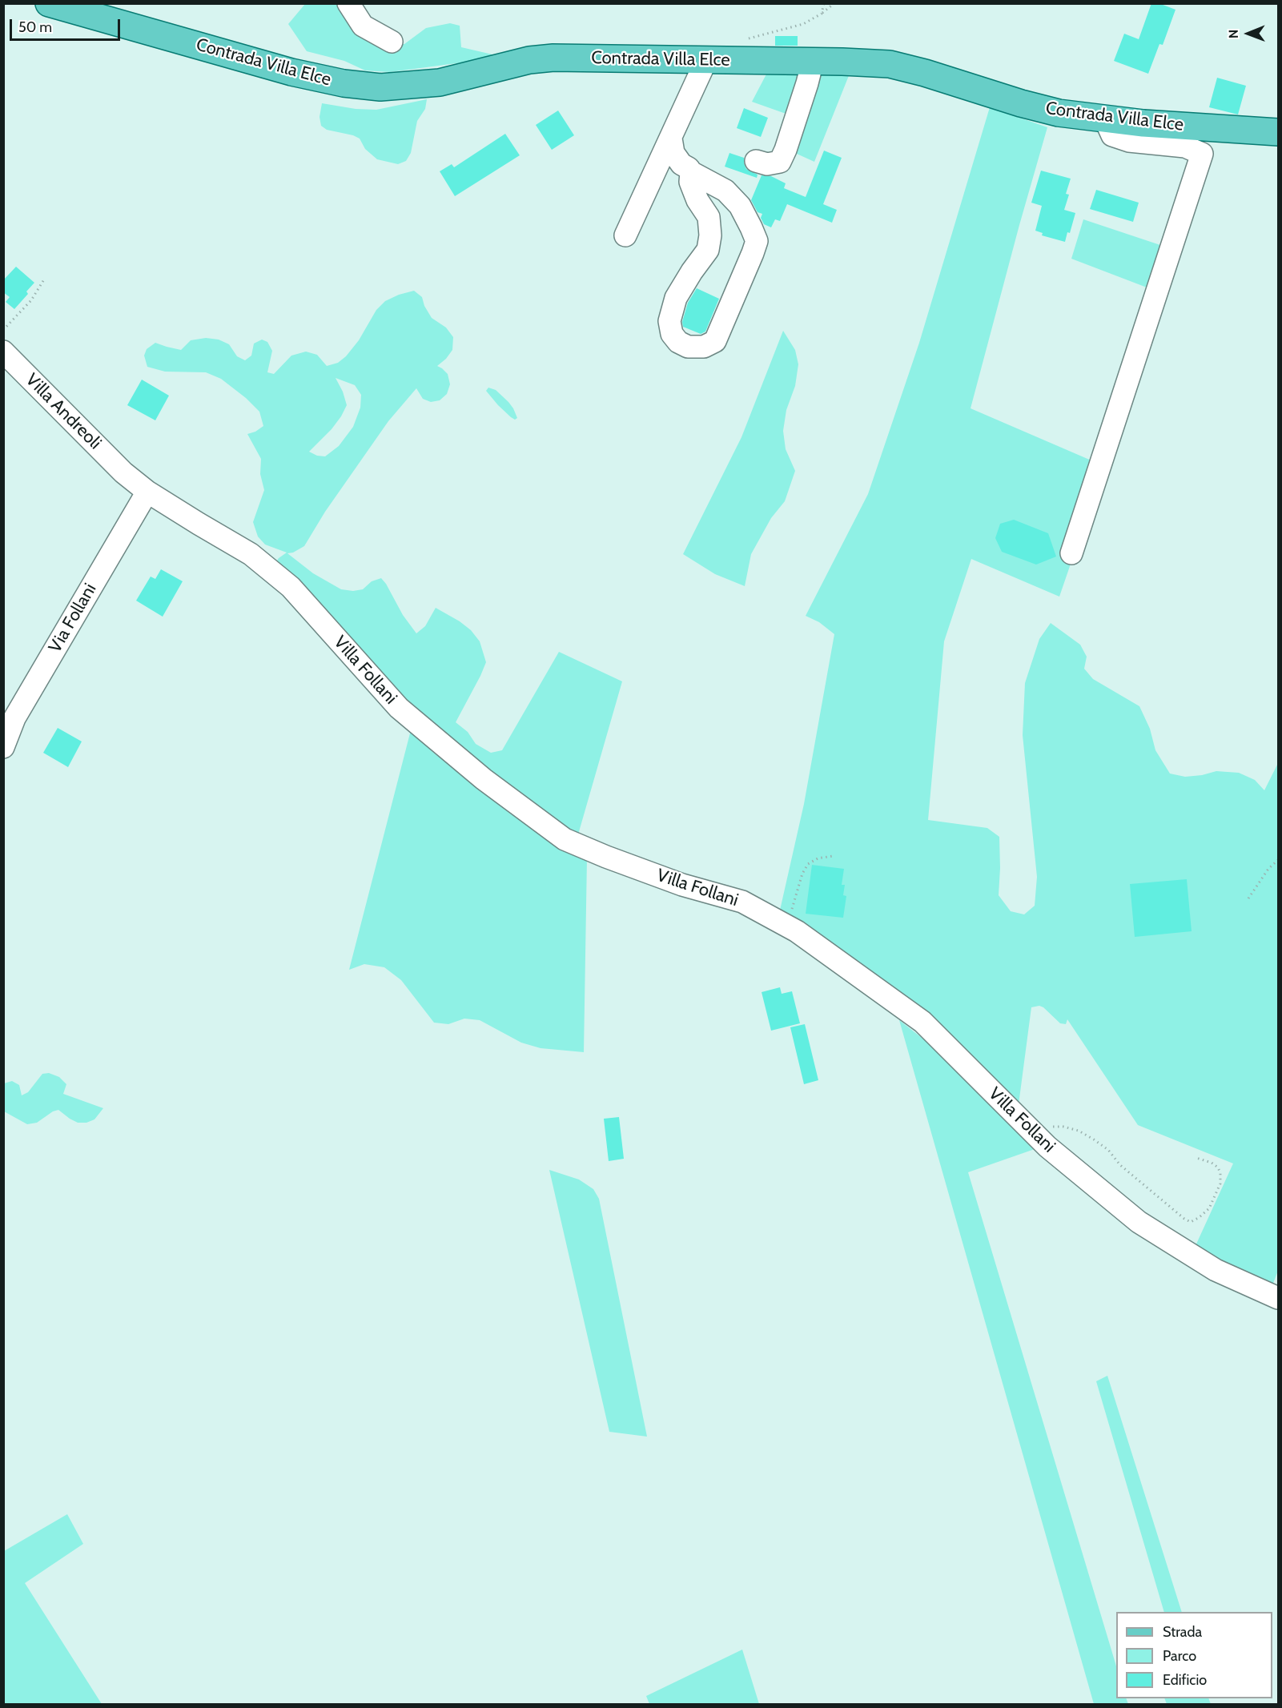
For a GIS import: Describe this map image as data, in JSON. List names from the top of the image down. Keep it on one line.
{"streets":{"main road":["Contrada Villa Elce"],"street":["Villa Andreoli","Via Follani","Villa Follani"]},"crossings":[["Villa Andreoli","Villa Follani"],["Via Follani","Villa Follani"]],"legend":["Strada","Parco","Edificio"],"scale_bar":"50 m","north":"left"}
